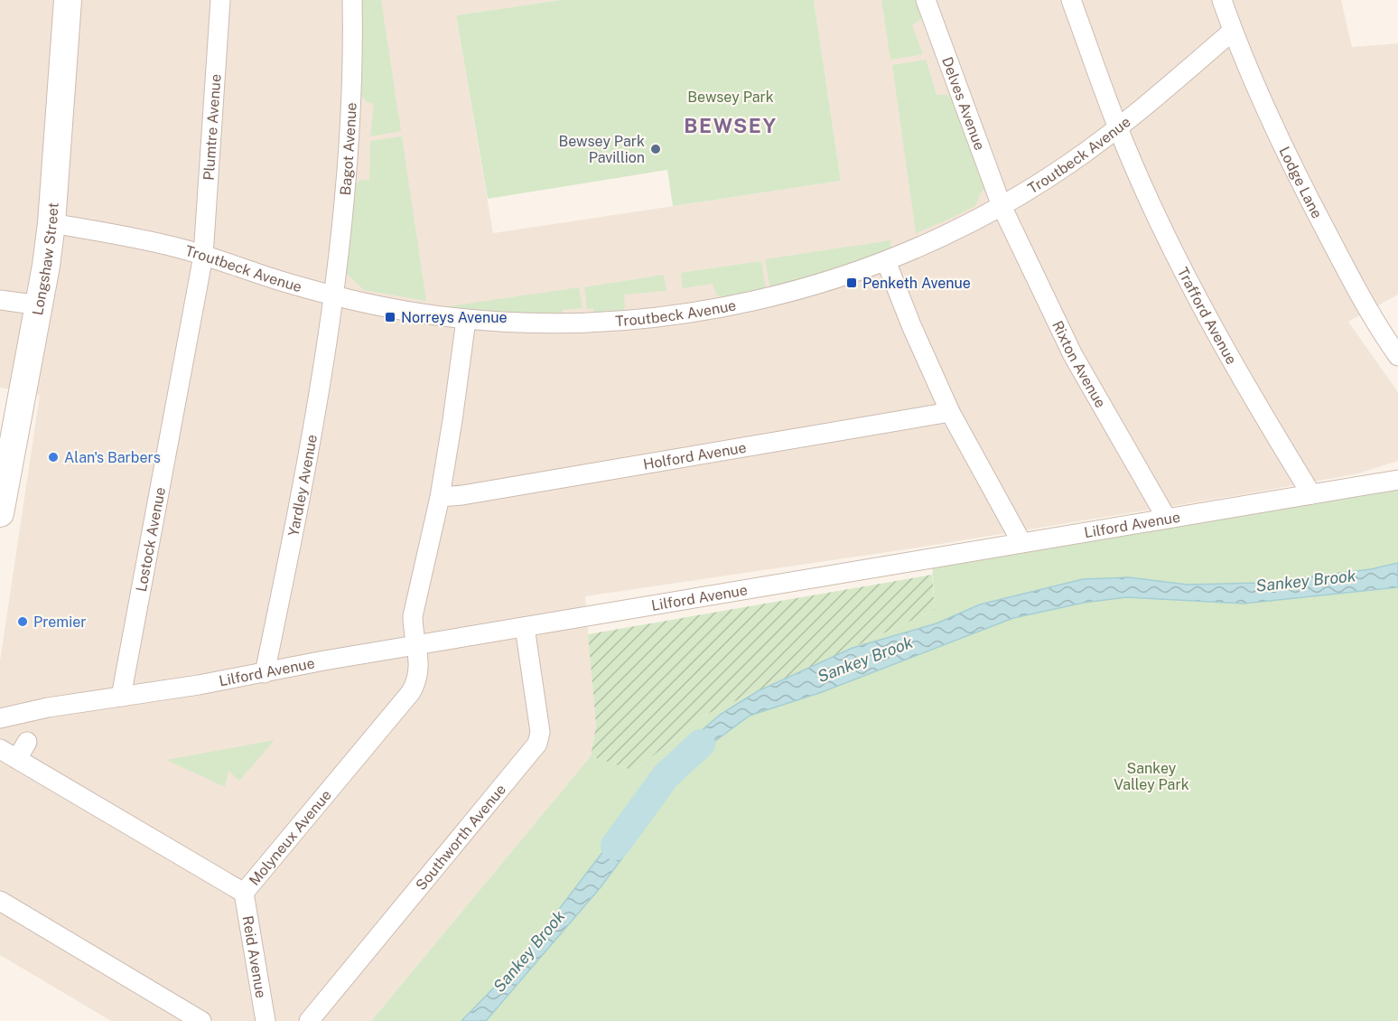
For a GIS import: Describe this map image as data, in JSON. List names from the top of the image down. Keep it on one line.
{"streets":{"street":["Delves Avenue","Plumtre Avenue","Bagot Avenue","Troutbeck Avenue","Lodge Lane","Longshaw Street","Trafford Avenue","Rixton Avenue","Holford Avenue","Yardley Avenue","Lilford Avenue","Lostock Avenue","Molyneux Avenue","Southworth Avenue","Reid Avenue"]},"crossings":[["Delves Avenue","Troutbeck Avenue"],["Delves Avenue","Rixton Avenue"],["Plumtre Avenue","Troutbeck Avenue"],["Plumtre Avenue","Lostock Avenue"],["Bagot Avenue","Troutbeck Avenue"],["Bagot Avenue","Yardley Avenue"],["Troutbeck Avenue","Lodge Lane"],["Troutbeck Avenue","Longshaw Street"],["Troutbeck Avenue","Trafford Avenue"],["Troutbeck Avenue","Rixton Avenue"],["Troutbeck Avenue","Yardley Avenue"],["Troutbeck Avenue","Lostock Avenue"],["Trafford Avenue","Lilford Avenue"],["Rixton Avenue","Lilford Avenue"],["Yardley Avenue","Lilford Avenue"],["Lilford Avenue","Lostock Avenue"],["Lilford Avenue","Molyneux Avenue"],["Lilford Avenue","Southworth Avenue"],["Molyneux Avenue","Reid Avenue"]],"districts":["BEWSEY"],"water":["Sankey Brook"],"parks":["Bewsey Park","Sankey Valley Park"],"places":{"other":["Bewsey Park Pavillion","Alan's Barbers","Premier"],"transit":["Penketh Avenue","Norreys Avenue"]}}
